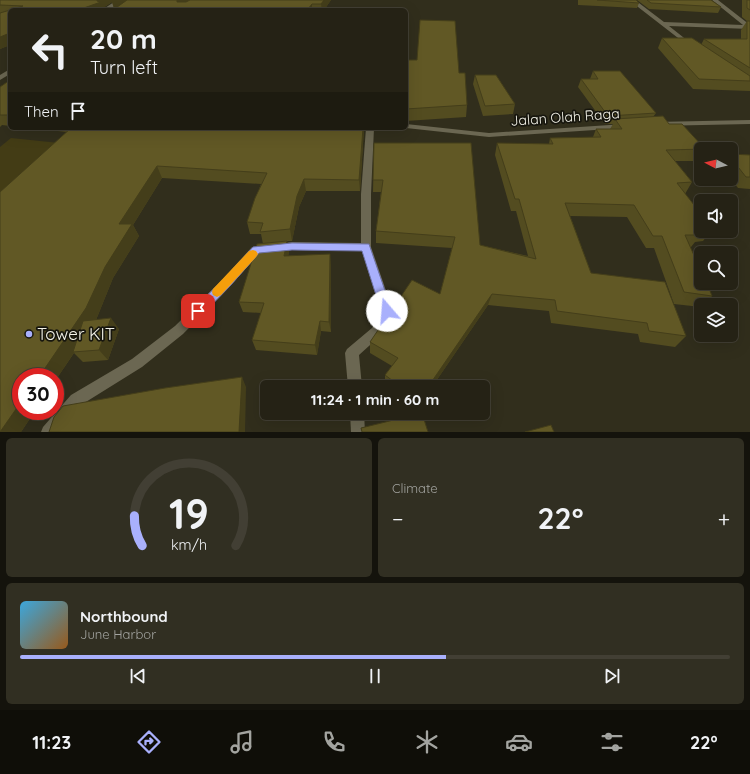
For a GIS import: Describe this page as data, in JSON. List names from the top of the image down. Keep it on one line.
{"streets":{"street":["Jalan Olah Raga"]},"places":["Tower KIT"],"north":"left","page":{"turn":["20 m","Turn left"],"then":"Then","limit":"30","trip":"11:24 · 1 min · 60 m","tile":"Climate","heat":["−","22°","+"],"song":["Northbound","June Harbor"],"tabs":["11:23","22°"],"gauge":["19","km/h"]}}
